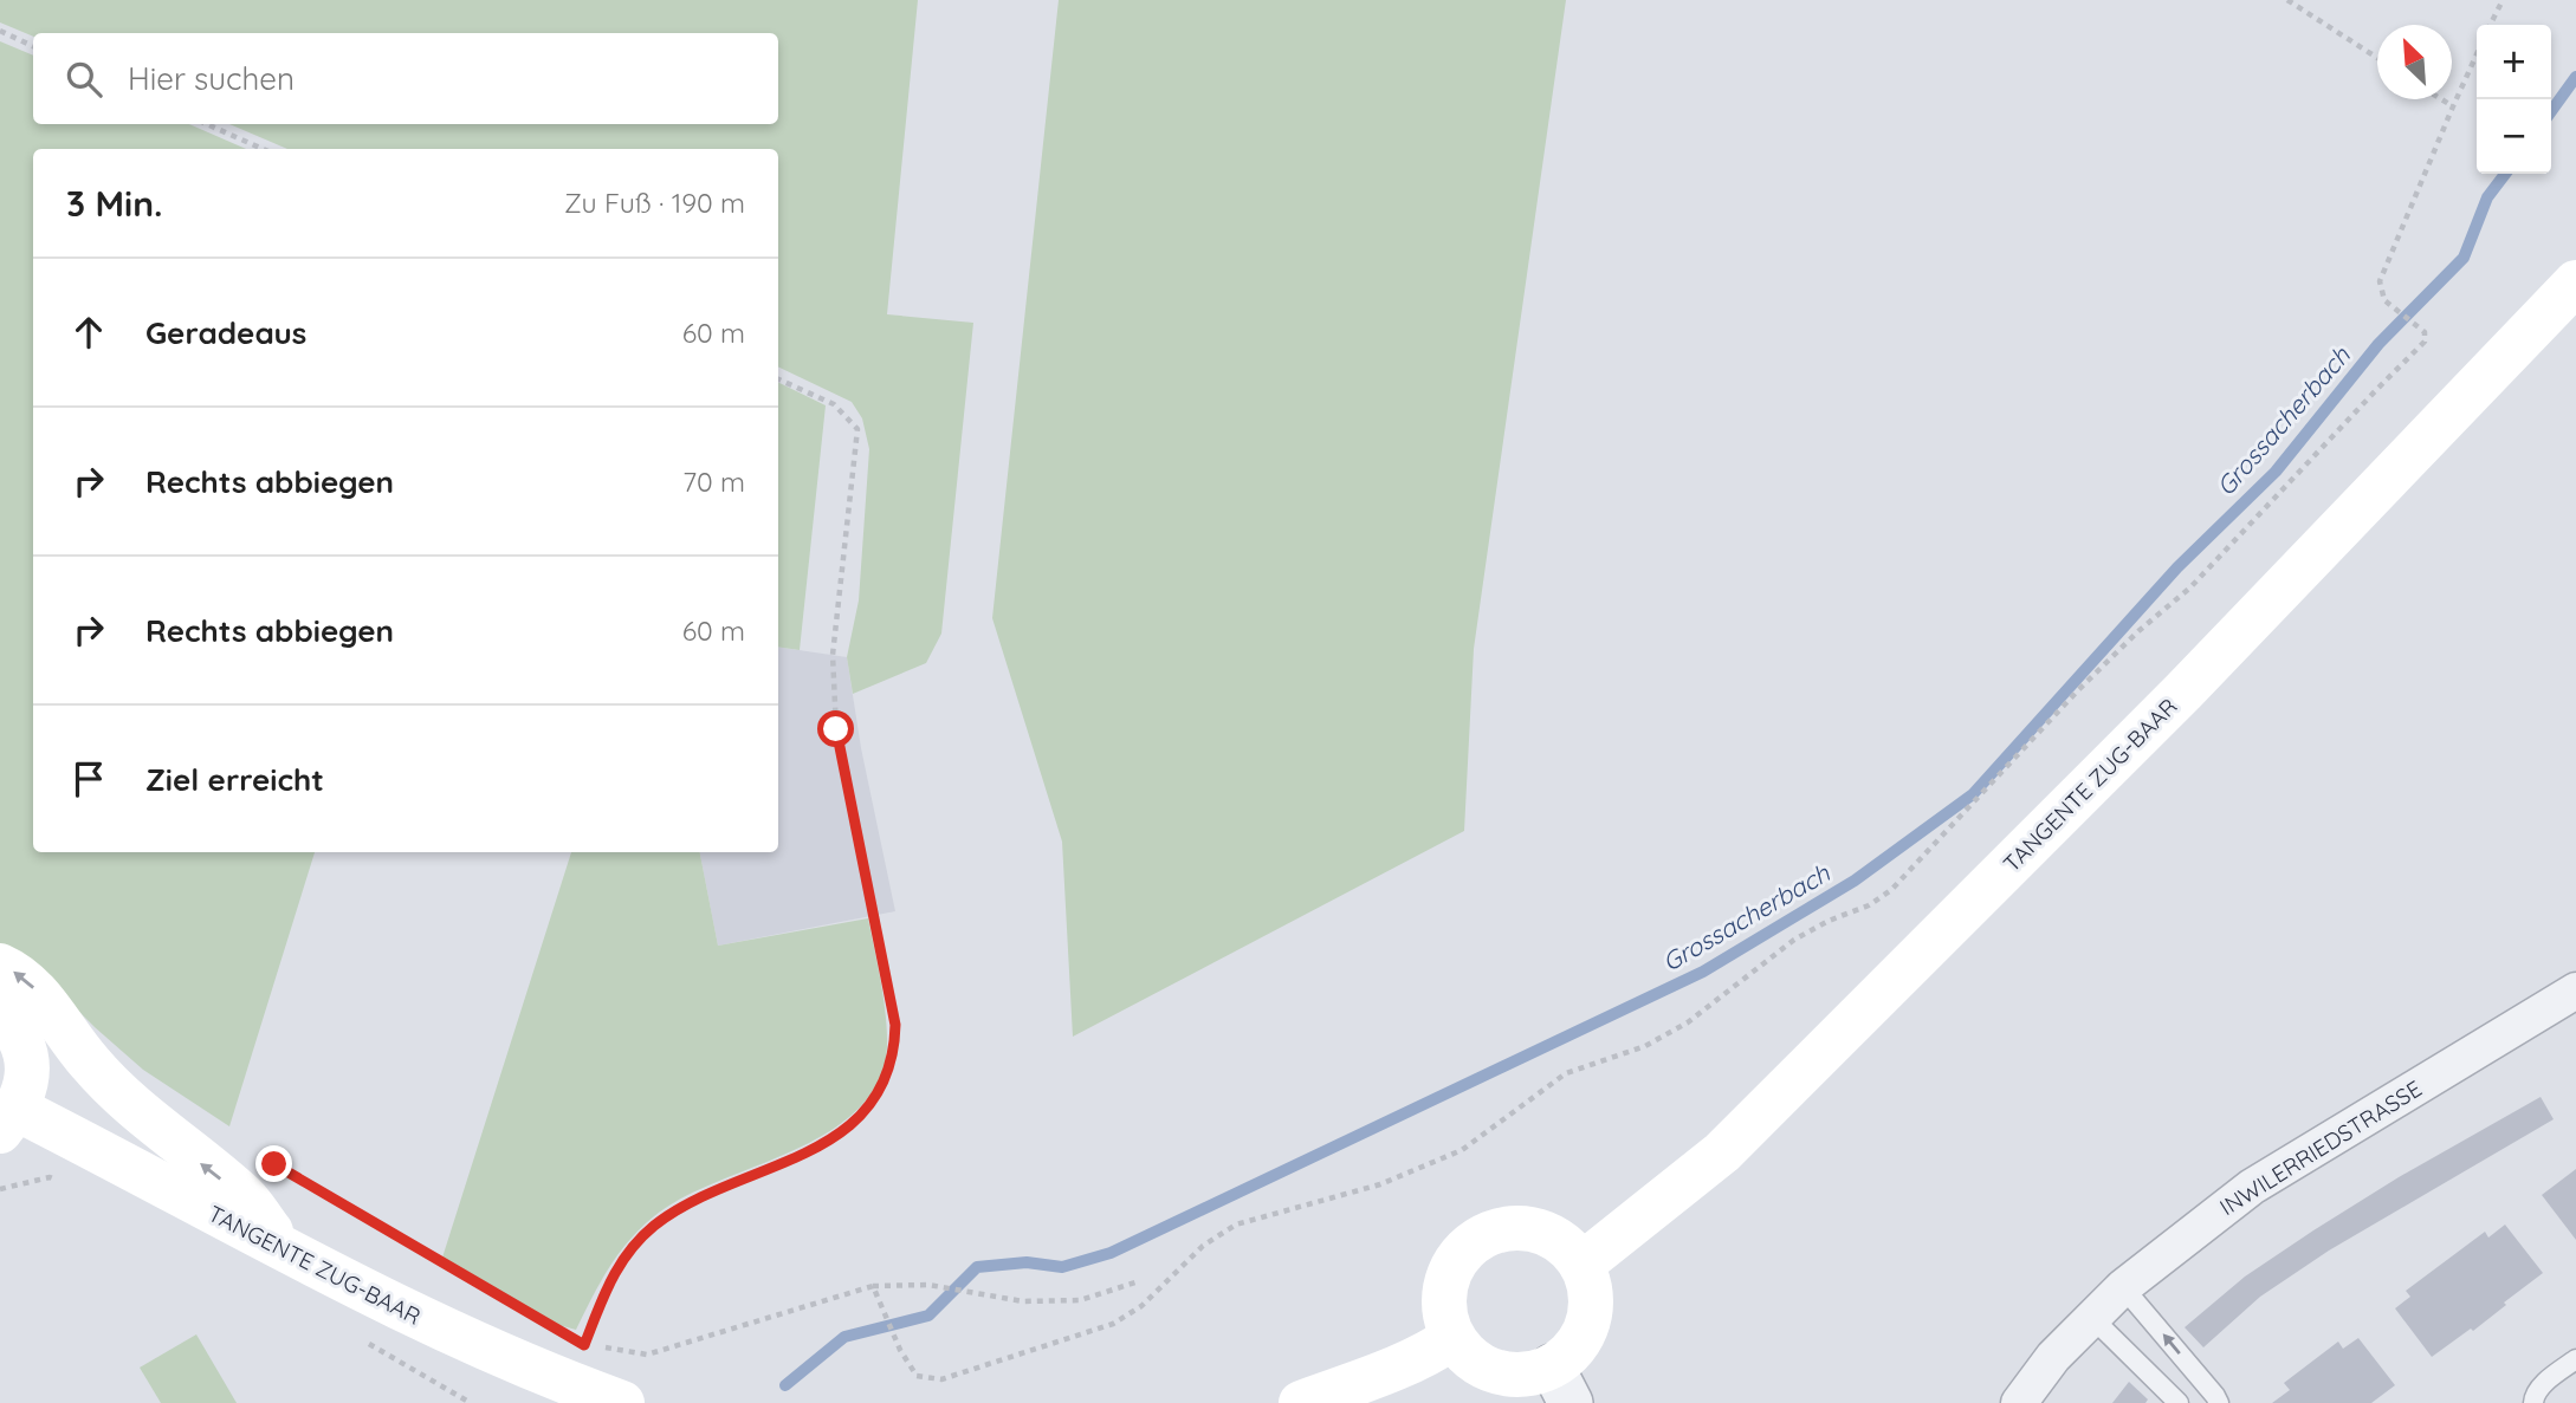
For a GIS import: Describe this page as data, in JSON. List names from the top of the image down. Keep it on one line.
{"streets":{"main road":["TANGENTE ZUG-BAAR"],"street":["INWILERRIEDSTRASSE"]},"water":["Grossacherbach"],"north":"top left","page":{"map_buttons":["+","−"],"search":"Hier suchen","heading":["3 Min.","Zu Fuß · 190 m"],"list":[["Geradeaus","60 m"],["Rechts abbiegen","70 m"],["Rechts abbiegen","60 m"],"Ziel erreicht"]}}
